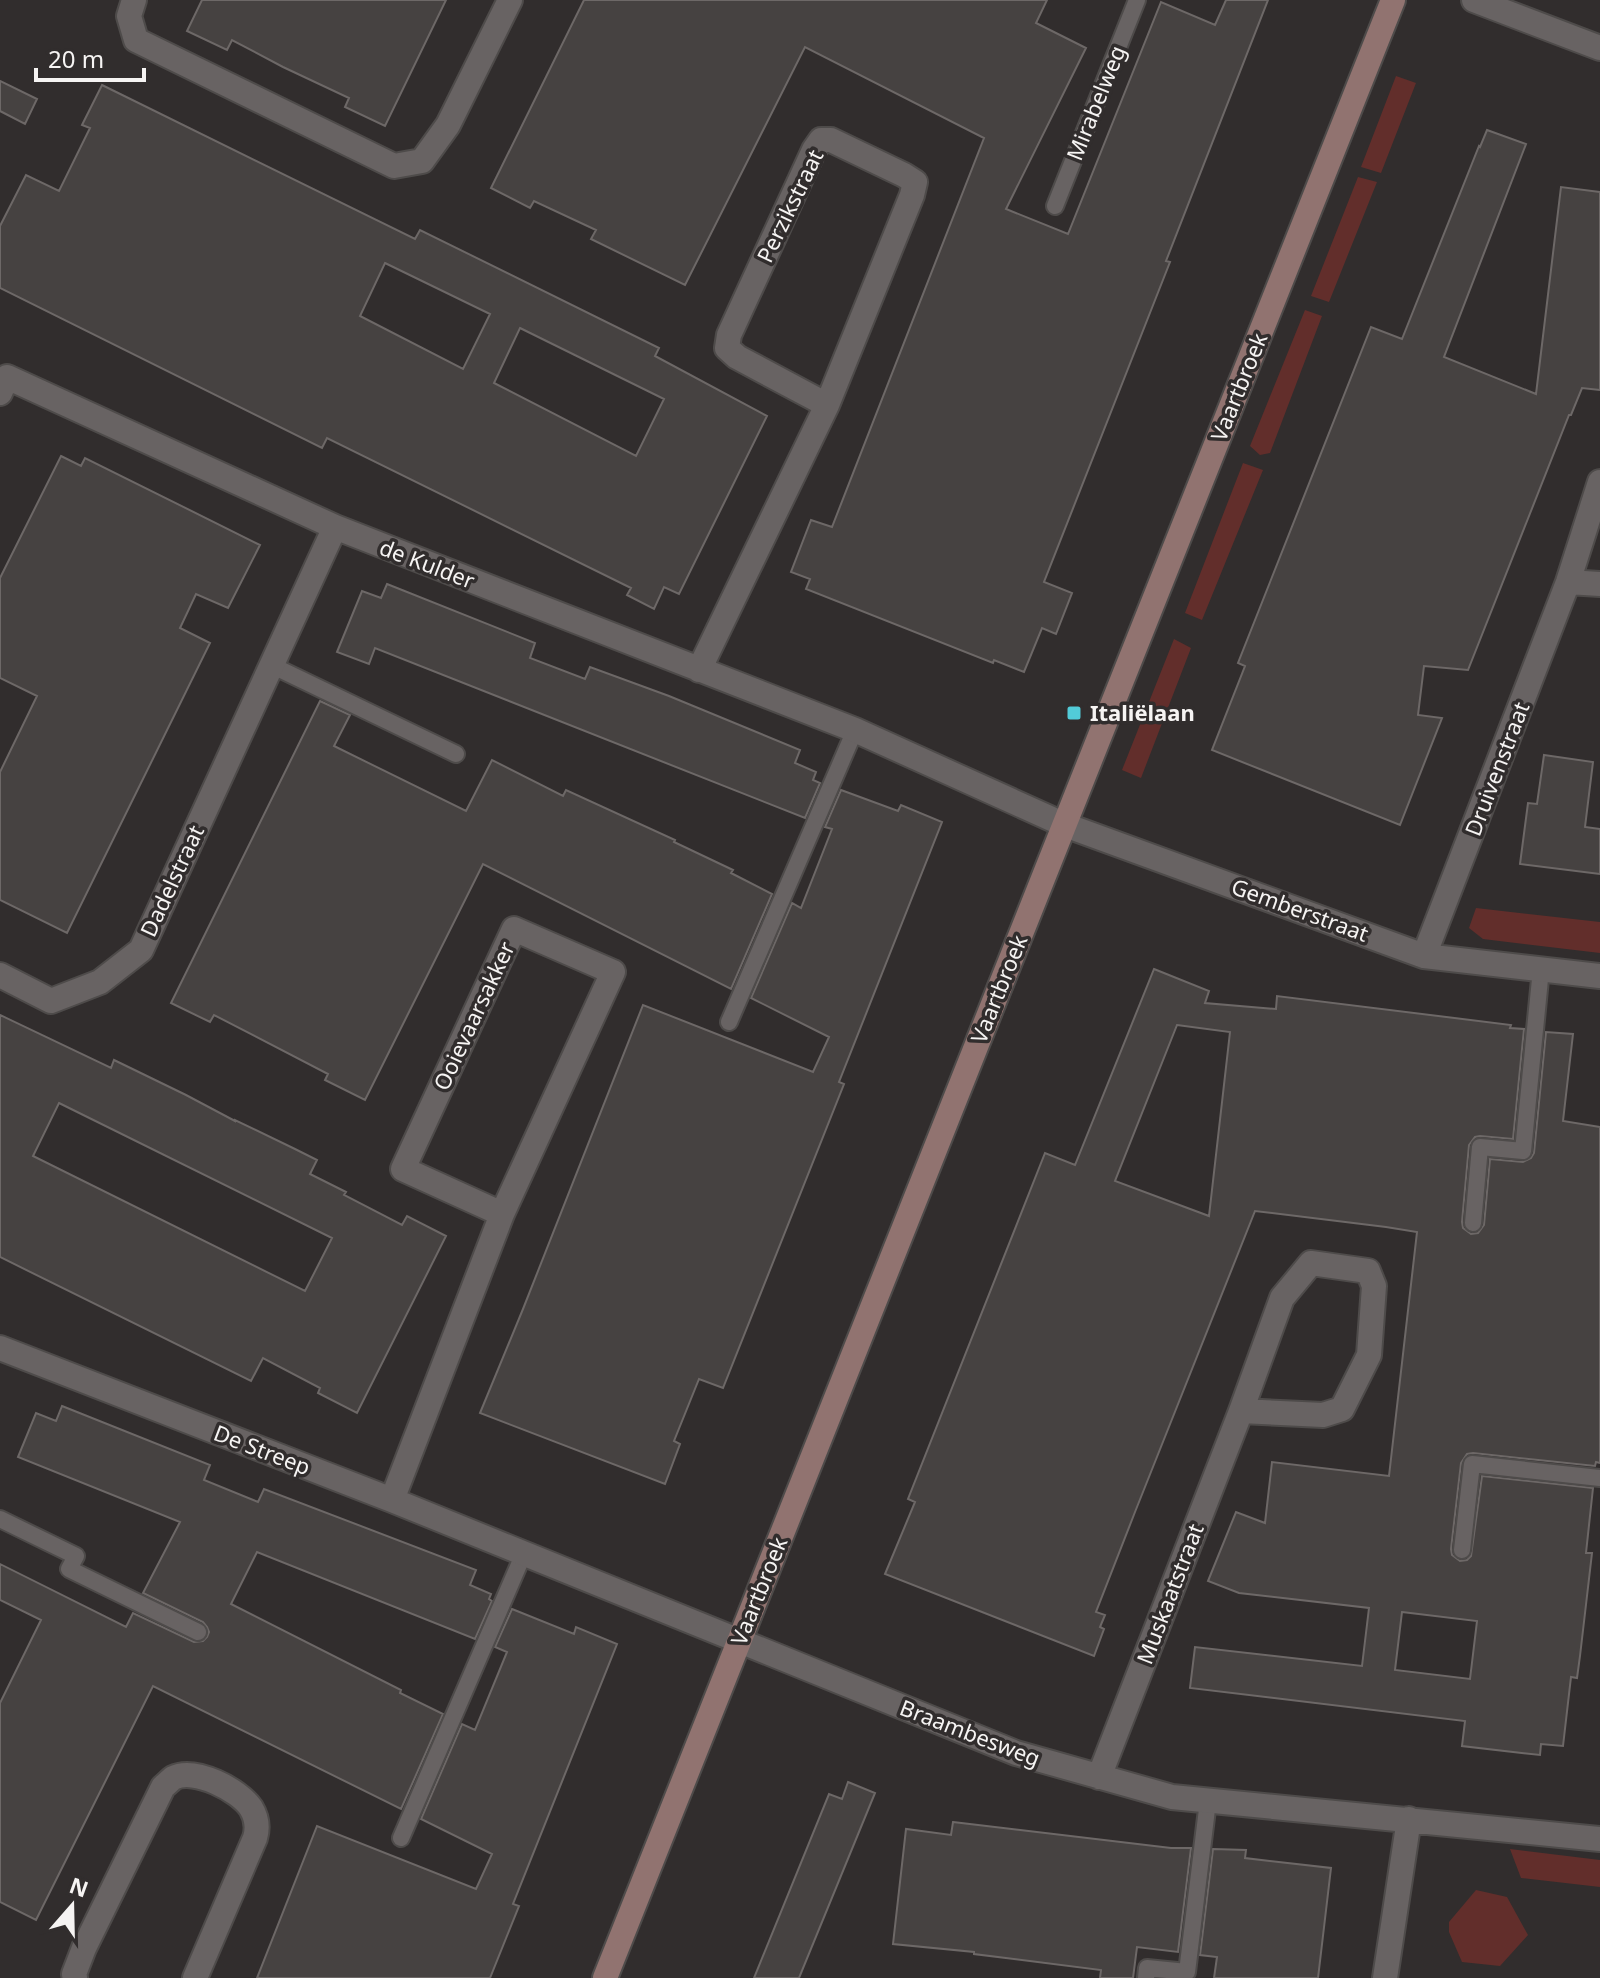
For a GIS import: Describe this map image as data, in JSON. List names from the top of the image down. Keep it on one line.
{"streets":{"street":["Perzikstraat","Vaartbroek","de Kulder","Druivenstraat","Dadelstraat","Gemberstraat","Ooievaarsakker","De Streep","Muskaatstraat","Braambesweg"],"lane":["Mirabelweg"]},"crossings":[["Perzikstraat","de Kulder"],["Vaartbroek","de Kulder"],["Vaartbroek","Gemberstraat"],["Vaartbroek","De Streep"],["Vaartbroek","Braambesweg"],["de Kulder","Dadelstraat"],["de Kulder","Gemberstraat"],["Druivenstraat","Gemberstraat"],["Ooievaarsakker","De Streep"],["De Streep","Braambesweg"],["Muskaatstraat","Braambesweg"]],"places":{"transit":["Italiëlaan"]},"scale_bar":"20 m","north":"top"}
